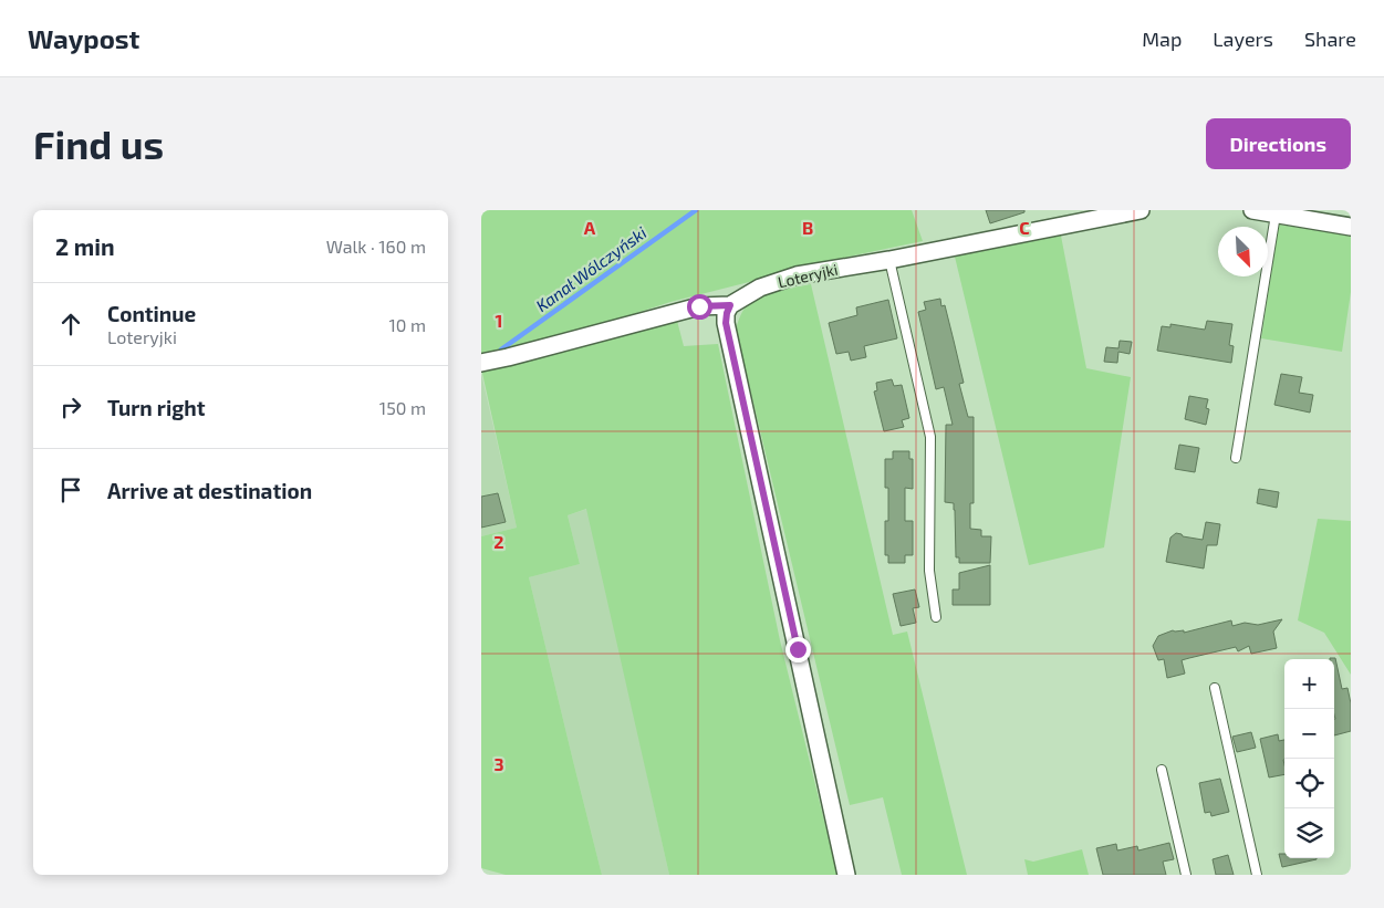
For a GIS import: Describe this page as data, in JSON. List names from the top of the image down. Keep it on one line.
{"streets":{"street":["Loteryjki"]},"water":["Kanał Wólczyński"],"north":"bottom right","page":{"header":"Waypost","nav":["Map","Layers","Share"],"buttons":"Directions","title":"Find us","heading":["2 min","Walk · 160 m"],"list":[["Continue","Loteryjki","10 m"],["Turn right","150 m"],"Arrive at destination"],"map_buttons":["+","−"]},"grid":{"columns":["A","B","C"],"rows":["1","2","3"]}}
